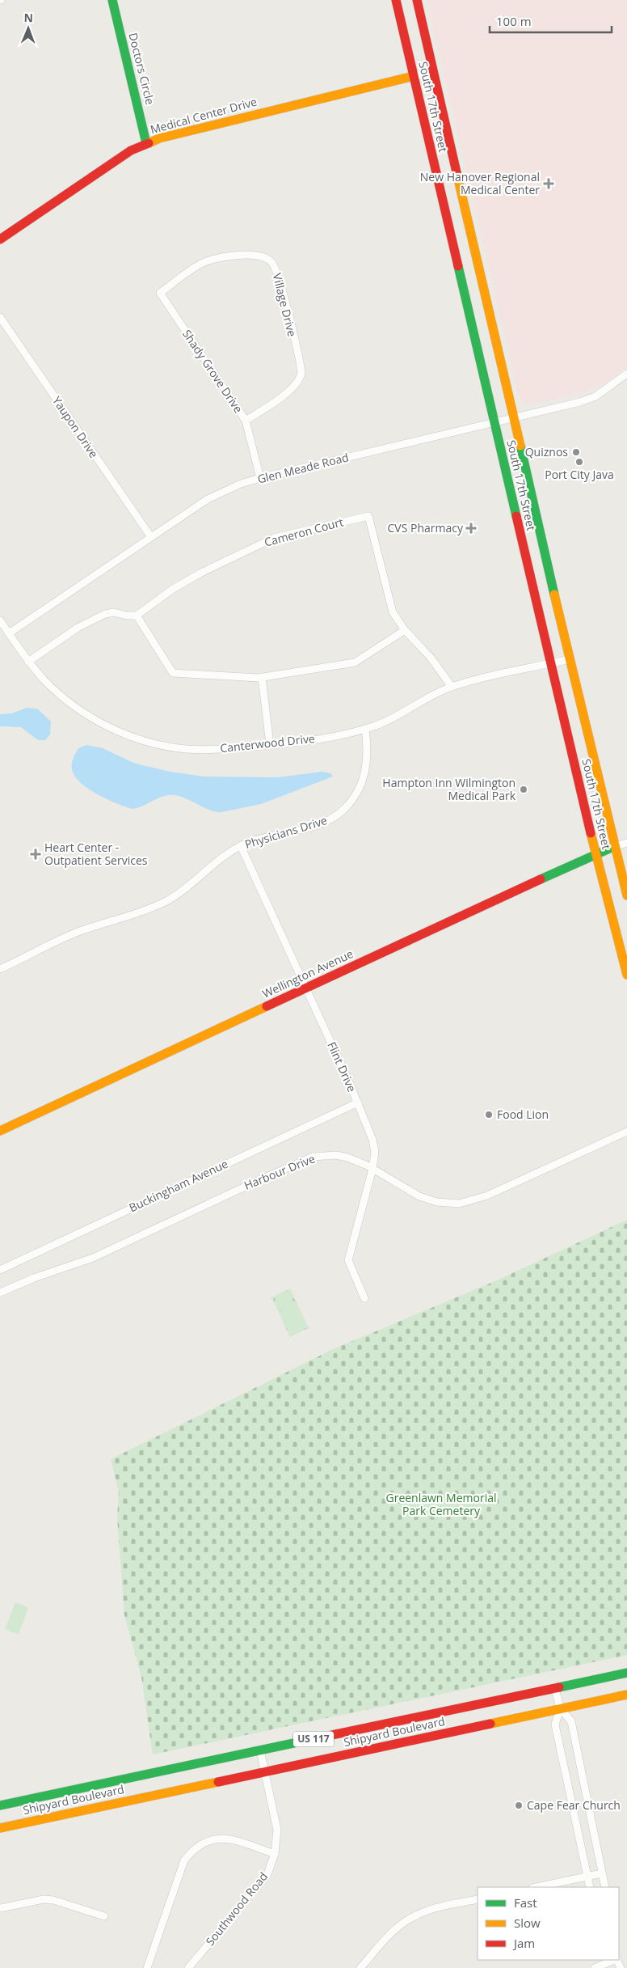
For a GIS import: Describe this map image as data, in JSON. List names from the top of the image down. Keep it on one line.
{"streets":{"main road":["Doctors Circle","South 17th Street","Medical Center Drive","Wellington Avenue","Shipyard Boulevard","US 117"],"street":["Village Drive","Shady Grove Drive","Yaupon Drive","Glen Meade Road","Cameron Court","Canterwood Drive","Physicians Drive","Flint Drive","Harbour Drive","Buckingham Avenue","Southwood Road"]},"crossings":[["Doctors Circle","Medical Center Drive"],["South 17th Street","Medical Center Drive"],["South 17th Street","Glen Meade Road"],["South 17th Street","Canterwood Drive"],["South 17th Street","Wellington Avenue"],["Village Drive","Shady Grove Drive"],["Shady Grove Drive","Glen Meade Road"],["Yaupon Drive","Glen Meade Road"],["Glen Meade Road","Canterwood Drive"],["Cameron Court","Canterwood Drive"],["Canterwood Drive","Physicians Drive"],["Physicians Drive","Flint Drive"],["Wellington Avenue","Flint Drive"],["Flint Drive","Harbour Drive"],["Flint Drive","Buckingham Avenue"],["Shipyard Boulevard","Southwood Road"]],"parks":["Greenlawn Memorial Park Cemetery"],"places":{"health":["New Hanover Regional Medical Center","CVS Pharmacy","Heart Center - Outpatient Services"],"other":["Quiznos","Port City Java","Hampton Inn Wilmington Medical Park","Food Lion","Cape Fear Church"]},"legend":["Fast","Slow","Jam"],"scale_bar":"100 m","north":"top"}
